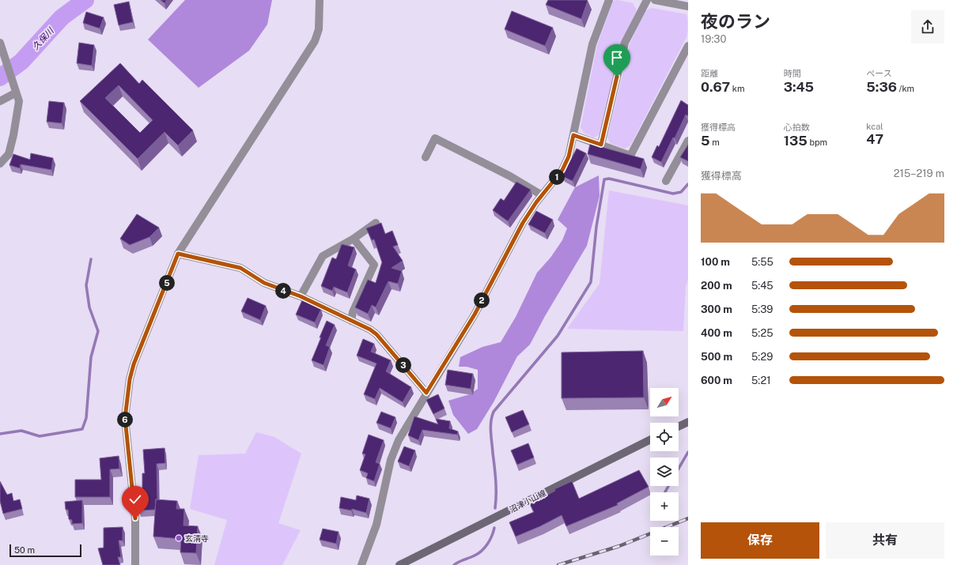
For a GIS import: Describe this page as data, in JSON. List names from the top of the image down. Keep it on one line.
{"streets":{"main road":["沼津小山線"]},"water":["久保川"],"places":["玄清寺"],"scale_bar":"50 m","north":"top right","page":{"heading":["夜のラン","19:30"],"stats":[["距離","0.67 km"],["時間","3:45"],["ペース","5:36 /km"],["獲得標高","5 m"],["心拍数","135 bpm"],["kcal","47"]],"chart":["獲得標高","215–219 m"],"pins":["1","5","4","2","3","6"],"list":[{"name":"100 m","note":"5:55"},{"name":"200 m","note":"5:45"},{"name":"300 m","note":"5:39"},{"name":"400 m","note":"5:25"},{"name":"500 m","note":"5:29"},{"name":"600 m","note":"5:21"}],"map_buttons":["+","−"],"buttons":["保存","共有"],"scale":"50 m"}}
